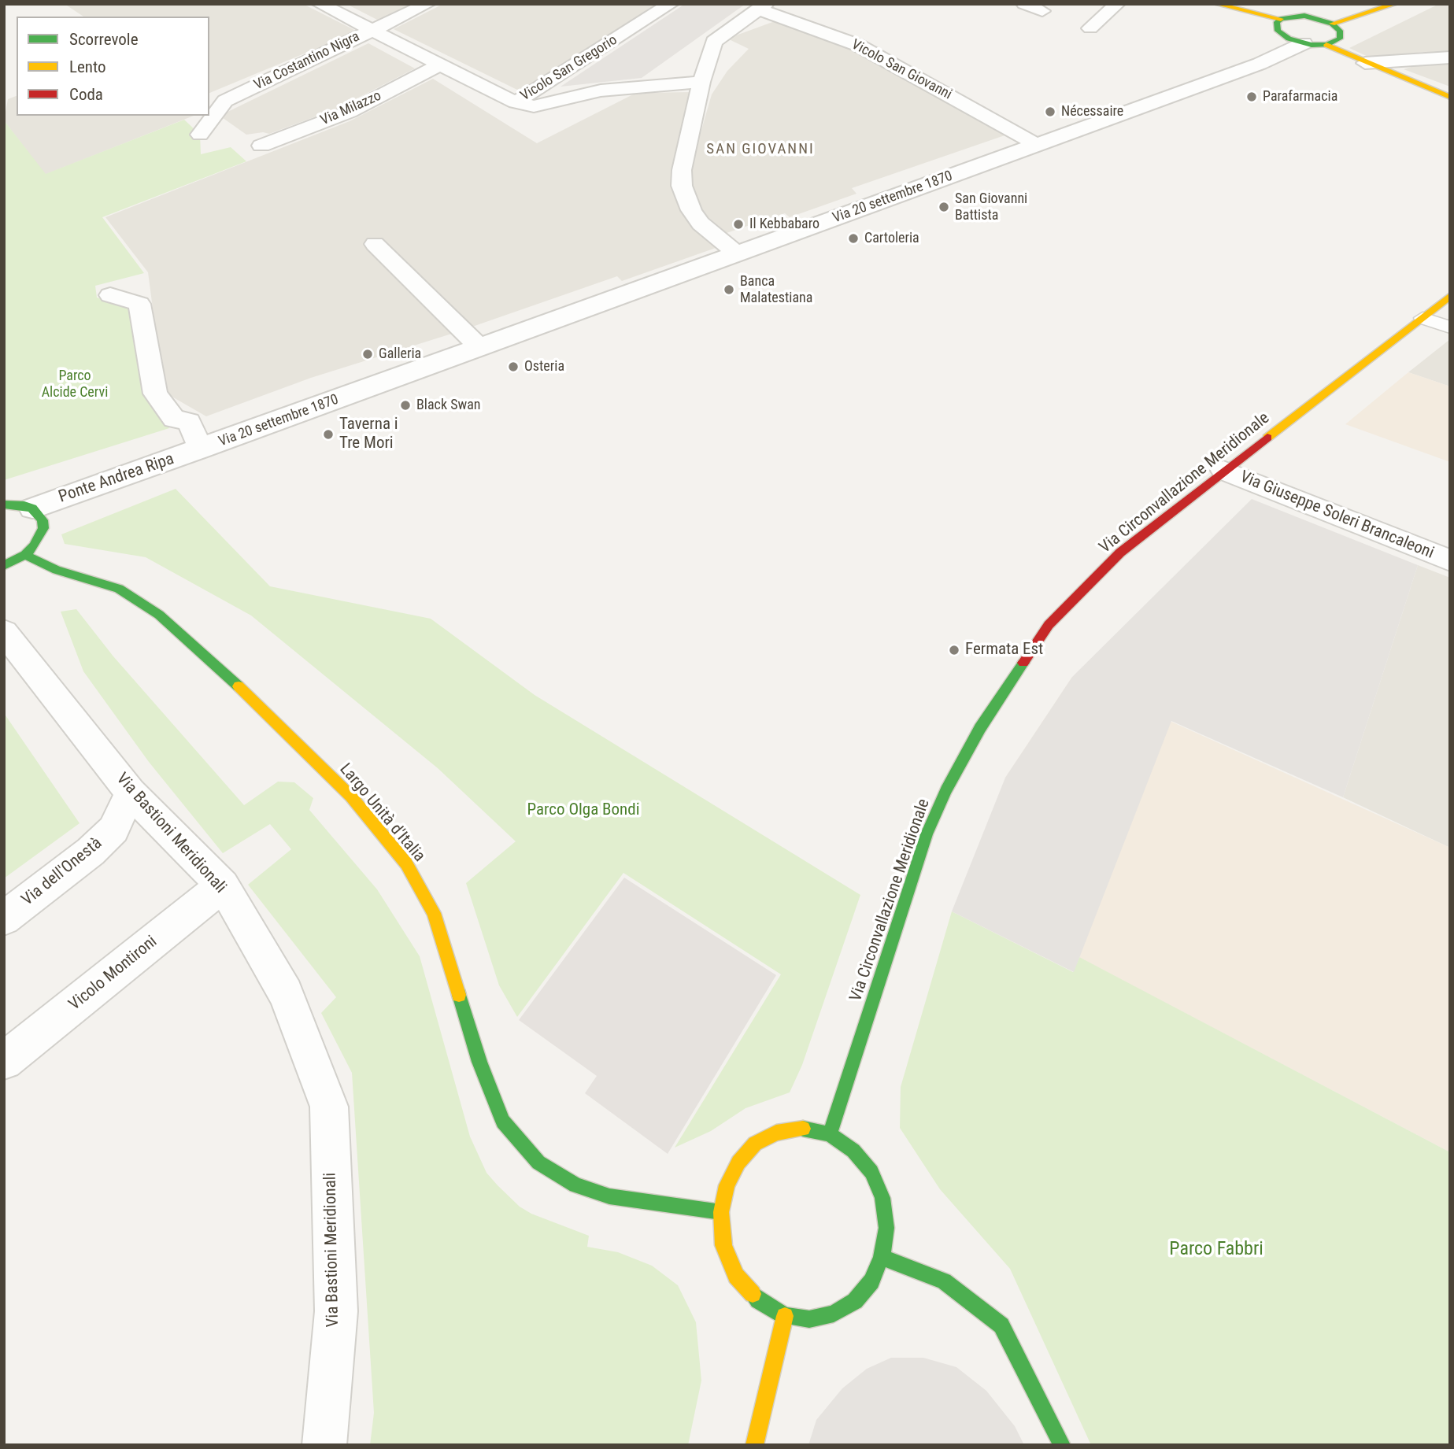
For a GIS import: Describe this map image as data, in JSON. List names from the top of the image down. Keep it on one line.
{"streets":{"street":["Via Costantino Nigra","Vicolo San Gregorio","Vicolo San Giovanni","Via Milazzo","Via 20 settembre 1870","Ponte Andrea Ripa","Via Circonvallazione Meridionale","Via Giuseppe Soleri Brancaleoni","Largo Unità d'Italia","Via Bastioni Meridionali","Via dell'Onestà","Vicolo Montironi"]},"crossings":[["Vicolo San Giovanni","Via 20 settembre 1870"],["Via 20 settembre 1870","Ponte Andrea Ripa"],["Via Circonvallazione Meridionale","Via Giuseppe Soleri Brancaleoni"],["Via Circonvallazione Meridionale","Largo Unità d'Italia"],["Via Bastioni Meridionali","Via dell'Onestà"],["Via Bastioni Meridionali","Vicolo Montironi"]],"districts":["SAN GIOVANNI"],"parks":["Parco Alcide Cervi","Parco Olga Bondi","Parco Fabbri"],"places":["Parafarmacia","Nécessaire","San Giovanni Battista","Il Kebbabaro","Cartoleria","Banca Malatestiana","Galleria","Osteria","Black Swan","Taverna i Tre Mori","Fermata Est"],"legend":["Scorrevole","Lento","Coda"]}
